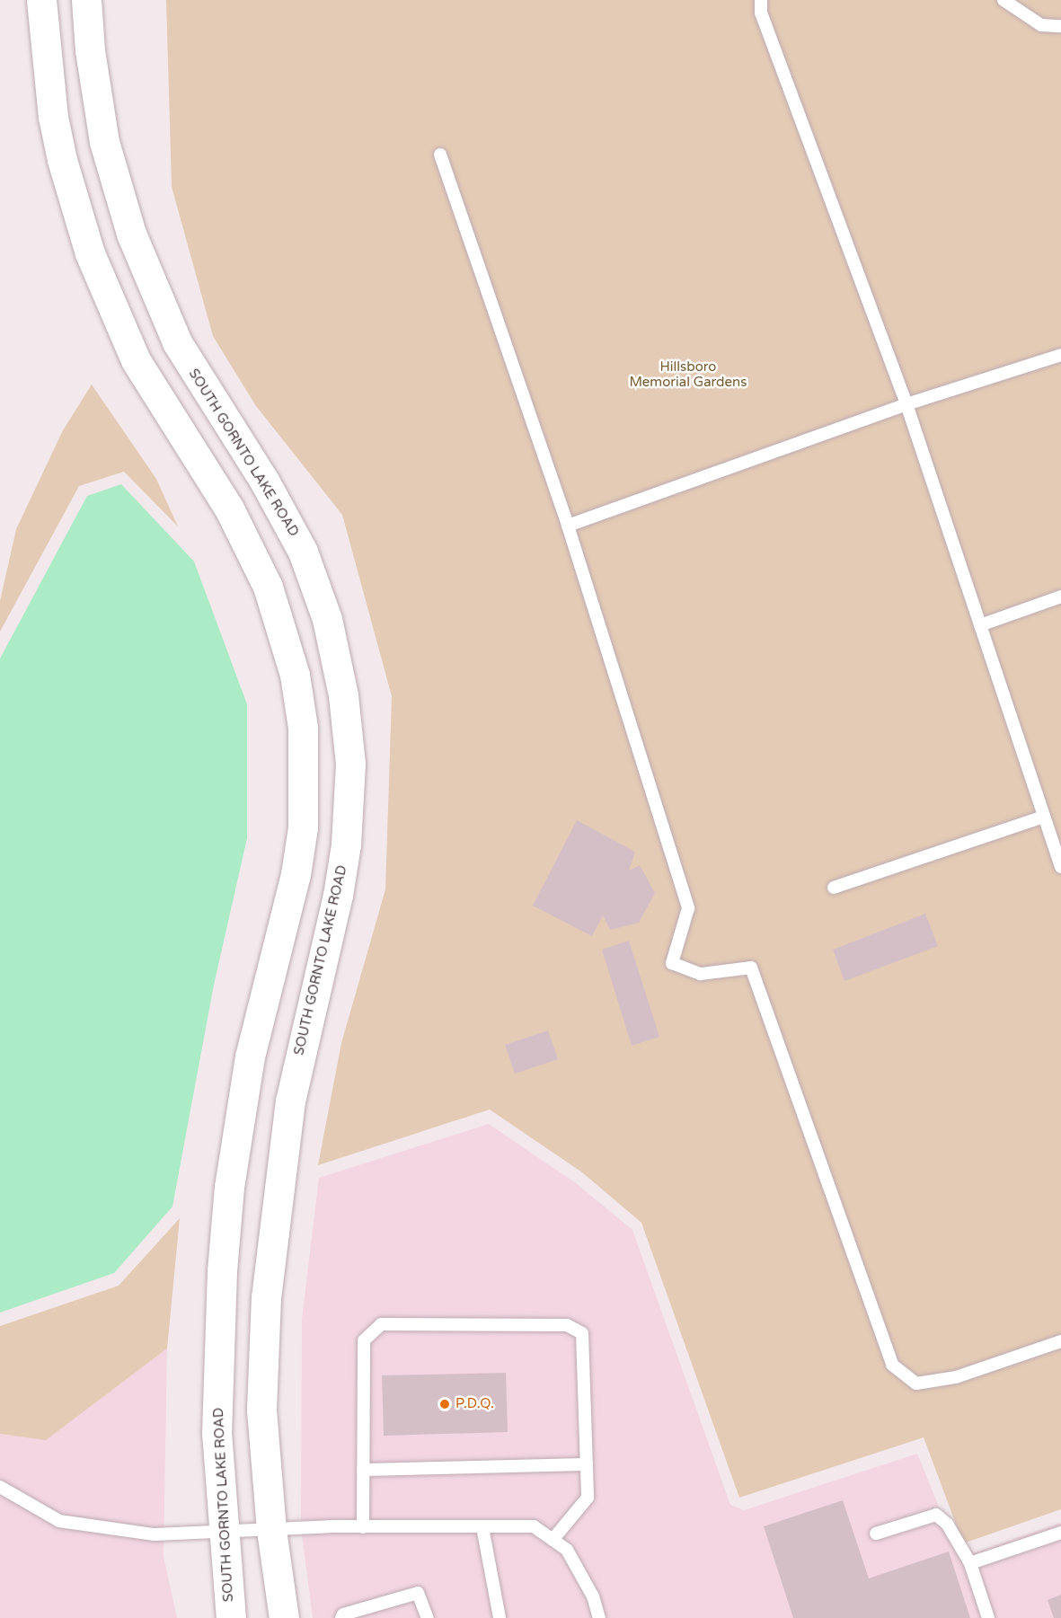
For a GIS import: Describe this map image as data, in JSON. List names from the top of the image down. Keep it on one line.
{"streets":{"street":["SOUTH GORNTO LAKE ROAD"]},"parks":["Hillsboro Memorial Gardens"],"places":["P.D.Q."]}
